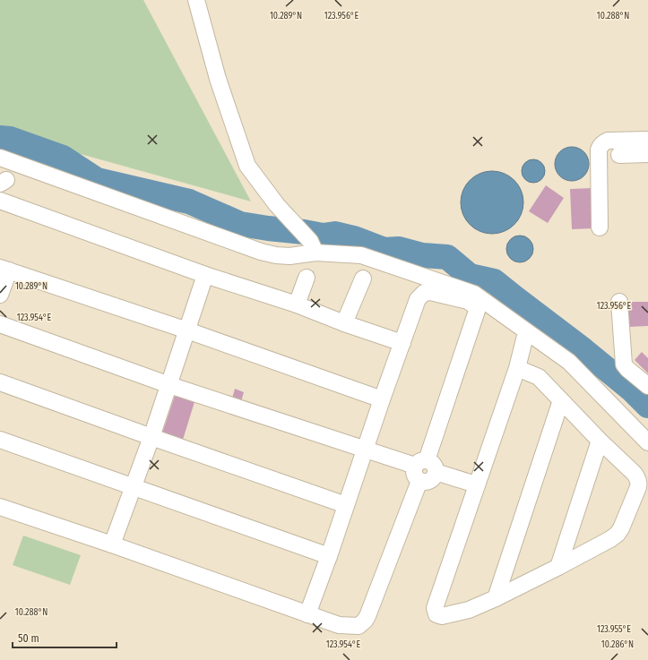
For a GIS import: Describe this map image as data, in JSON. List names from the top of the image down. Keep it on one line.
{"scale_bar":"50 m","coordinates":["10.289°N","123.956°E","10.288°N","123.954°E","123.955°E","10.286°N"]}
